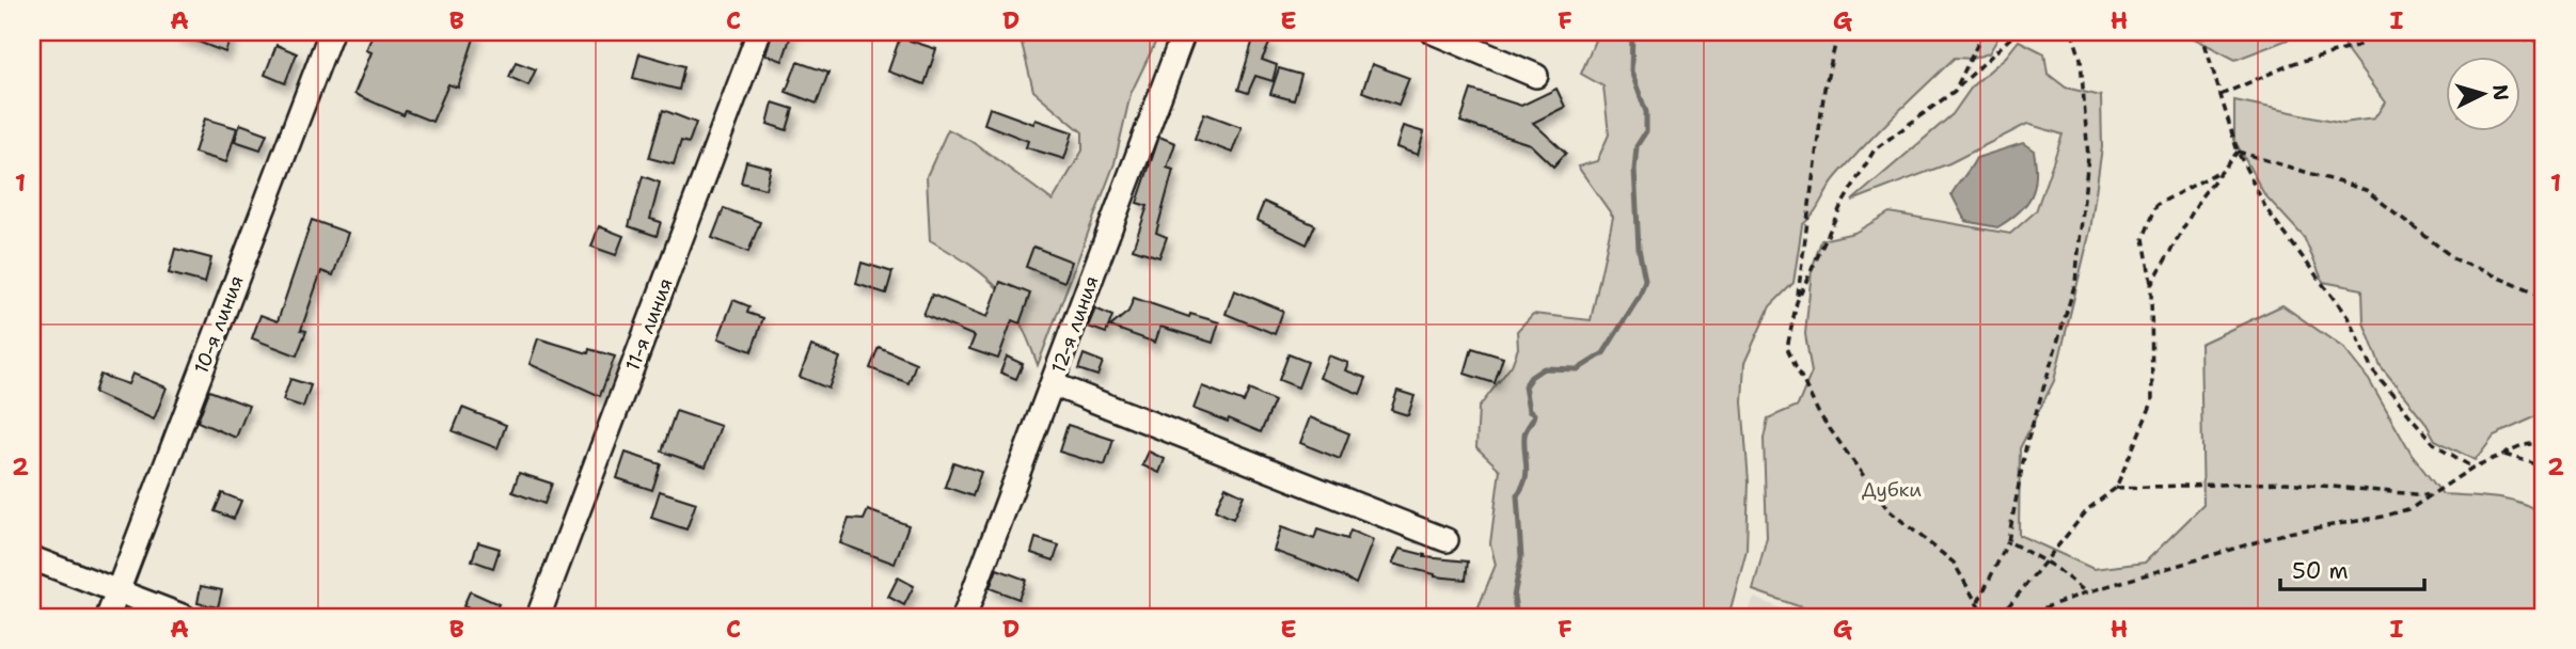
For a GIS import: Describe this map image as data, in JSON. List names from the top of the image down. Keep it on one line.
{"streets":{"street":["10-я линия","11-я линия","12-я линия"]},"parks":["Дубки"],"scale_bar":"50 m","north":"right","grid":{"columns":["A","B","C","D","E","F","G","H","I"],"rows":["1","2"]}}
